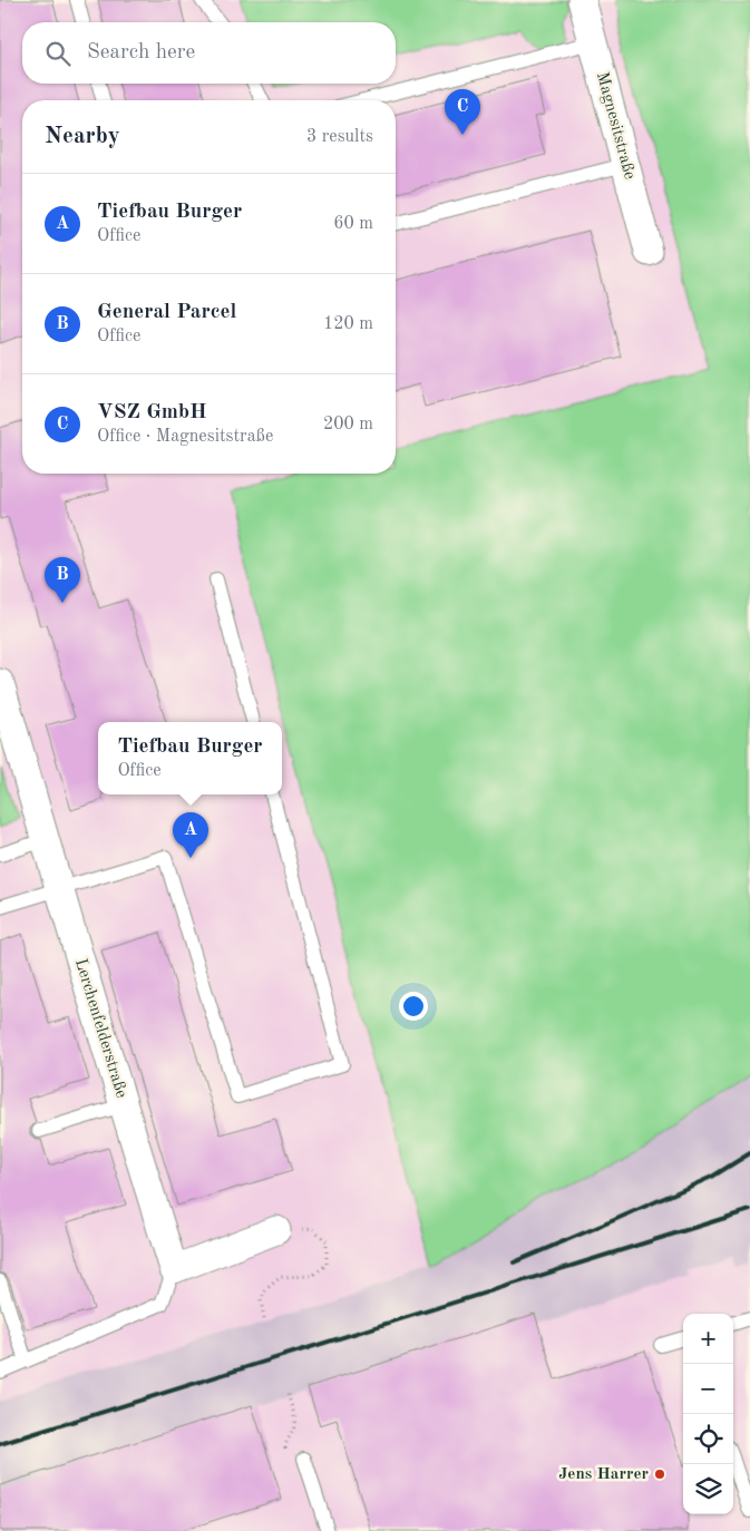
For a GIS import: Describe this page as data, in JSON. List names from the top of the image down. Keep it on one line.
{"streets":{"street":["Magnesitstraße","Lerchenfelderstraße"]},"places":["Jens Harrer"],"page":{"search":"Search here","pins":["C","B","A"],"heading":["Nearby","3 results"],"list":[{"mark":"A","name":"Tiefbau Burger","note":"Office","value":"60 m"},{"mark":"B","name":"General Parcel","note":"Office","value":"120 m"},{"mark":"C","name":"VSZ GmbH","note":"Office · Magnesitstraße","value":"200 m"}],"popup":["Tiefbau Burger","Office"],"map_buttons":["+","−"]}}
